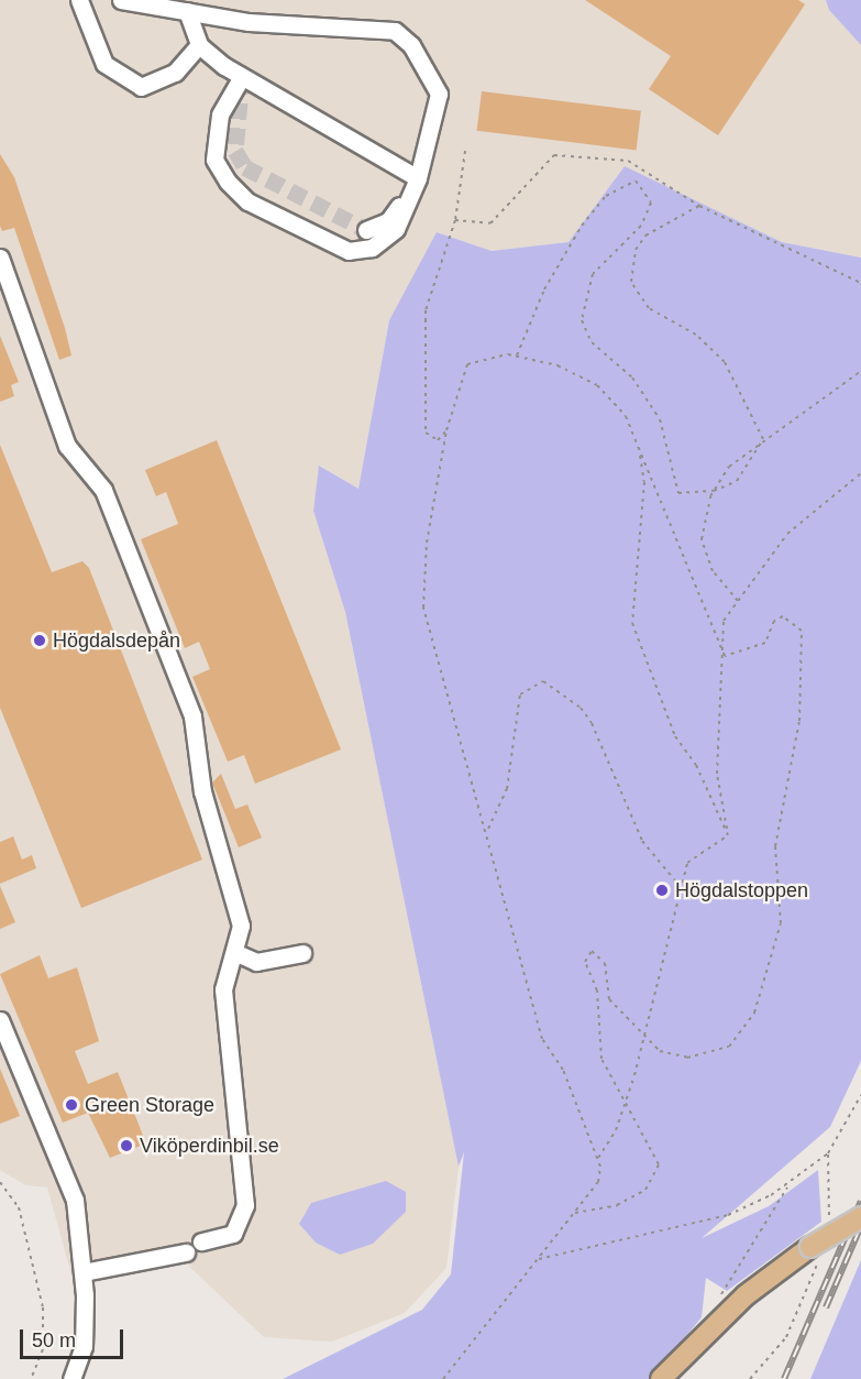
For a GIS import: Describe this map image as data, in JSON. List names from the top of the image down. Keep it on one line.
{"places":["Högdalsdepån","Högdalstoppen","Green Storage","Viköperdinbil.se"],"scale_bar":"50 m"}
